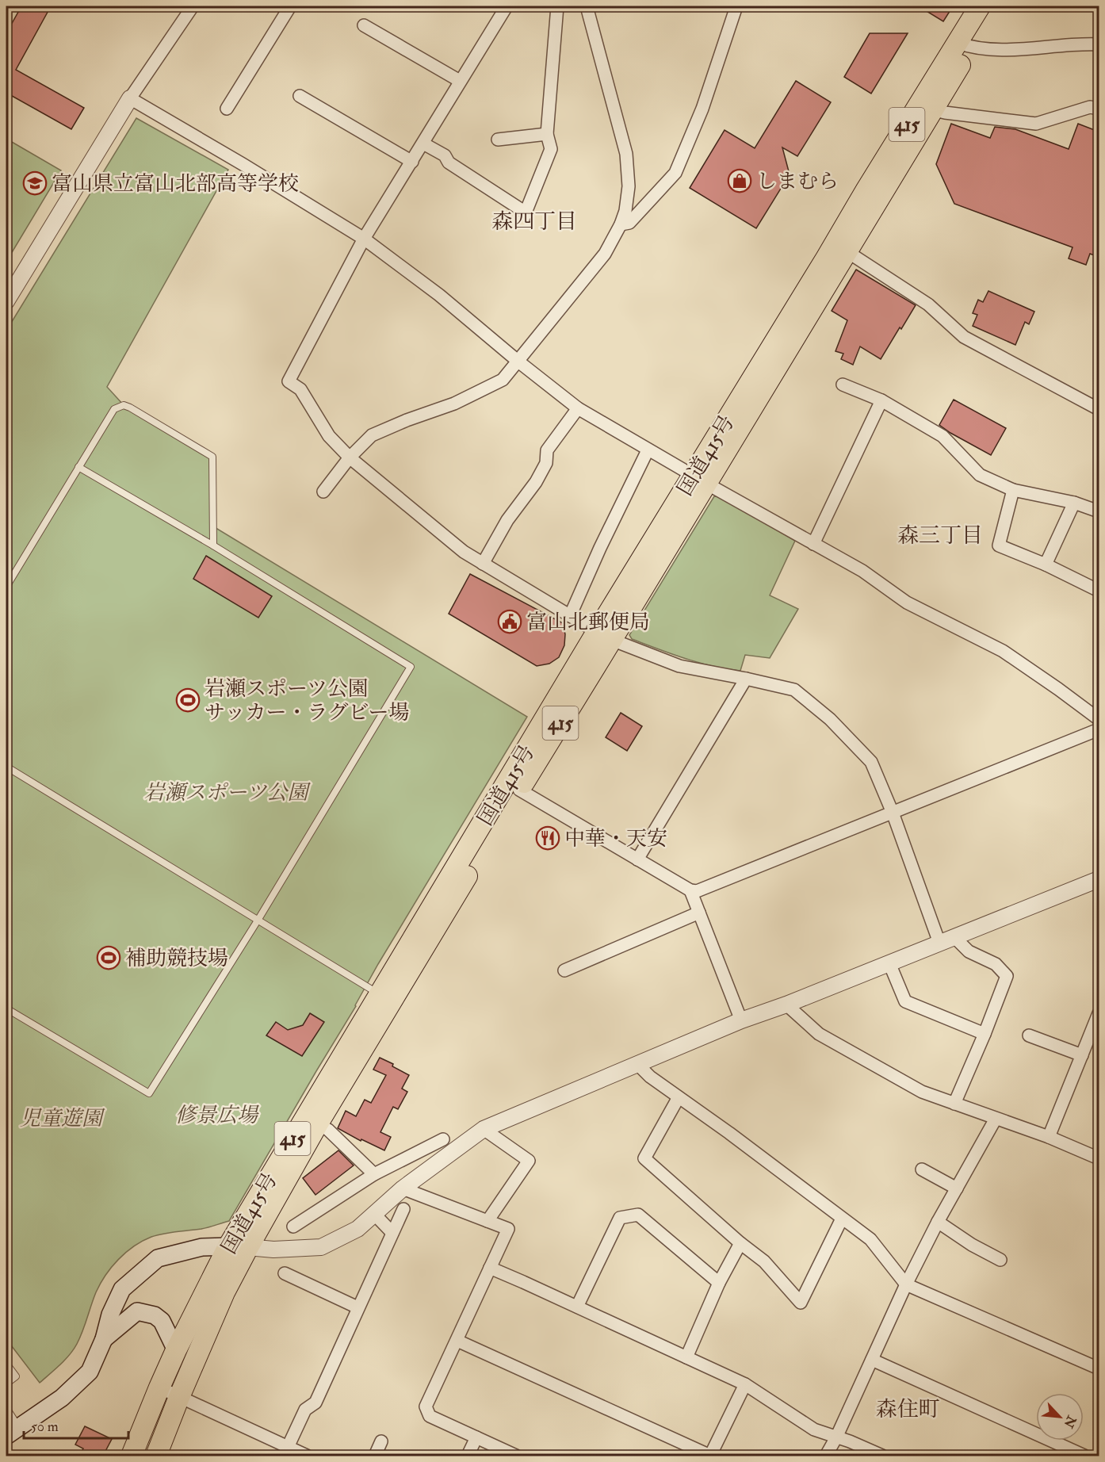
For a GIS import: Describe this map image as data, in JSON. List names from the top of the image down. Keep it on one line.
{"streets":{"highway":["415","国道415号"]},"districts":["森四丁目","森三丁目","森住町"],"parks":["岩瀬スポーツ公園","修景広場","児童遊園"],"places":{"shop":["しまむら"],"school or university":["富山県立富山北部高等学校"],"public building":["富山北郵便局"],"sports":["岩瀬スポーツ公園 サッカー・ラグビー場","補助競技場"],"restaurant":["中華・天安"]},"scale_bar":"50 m","north":"bottom right"}
